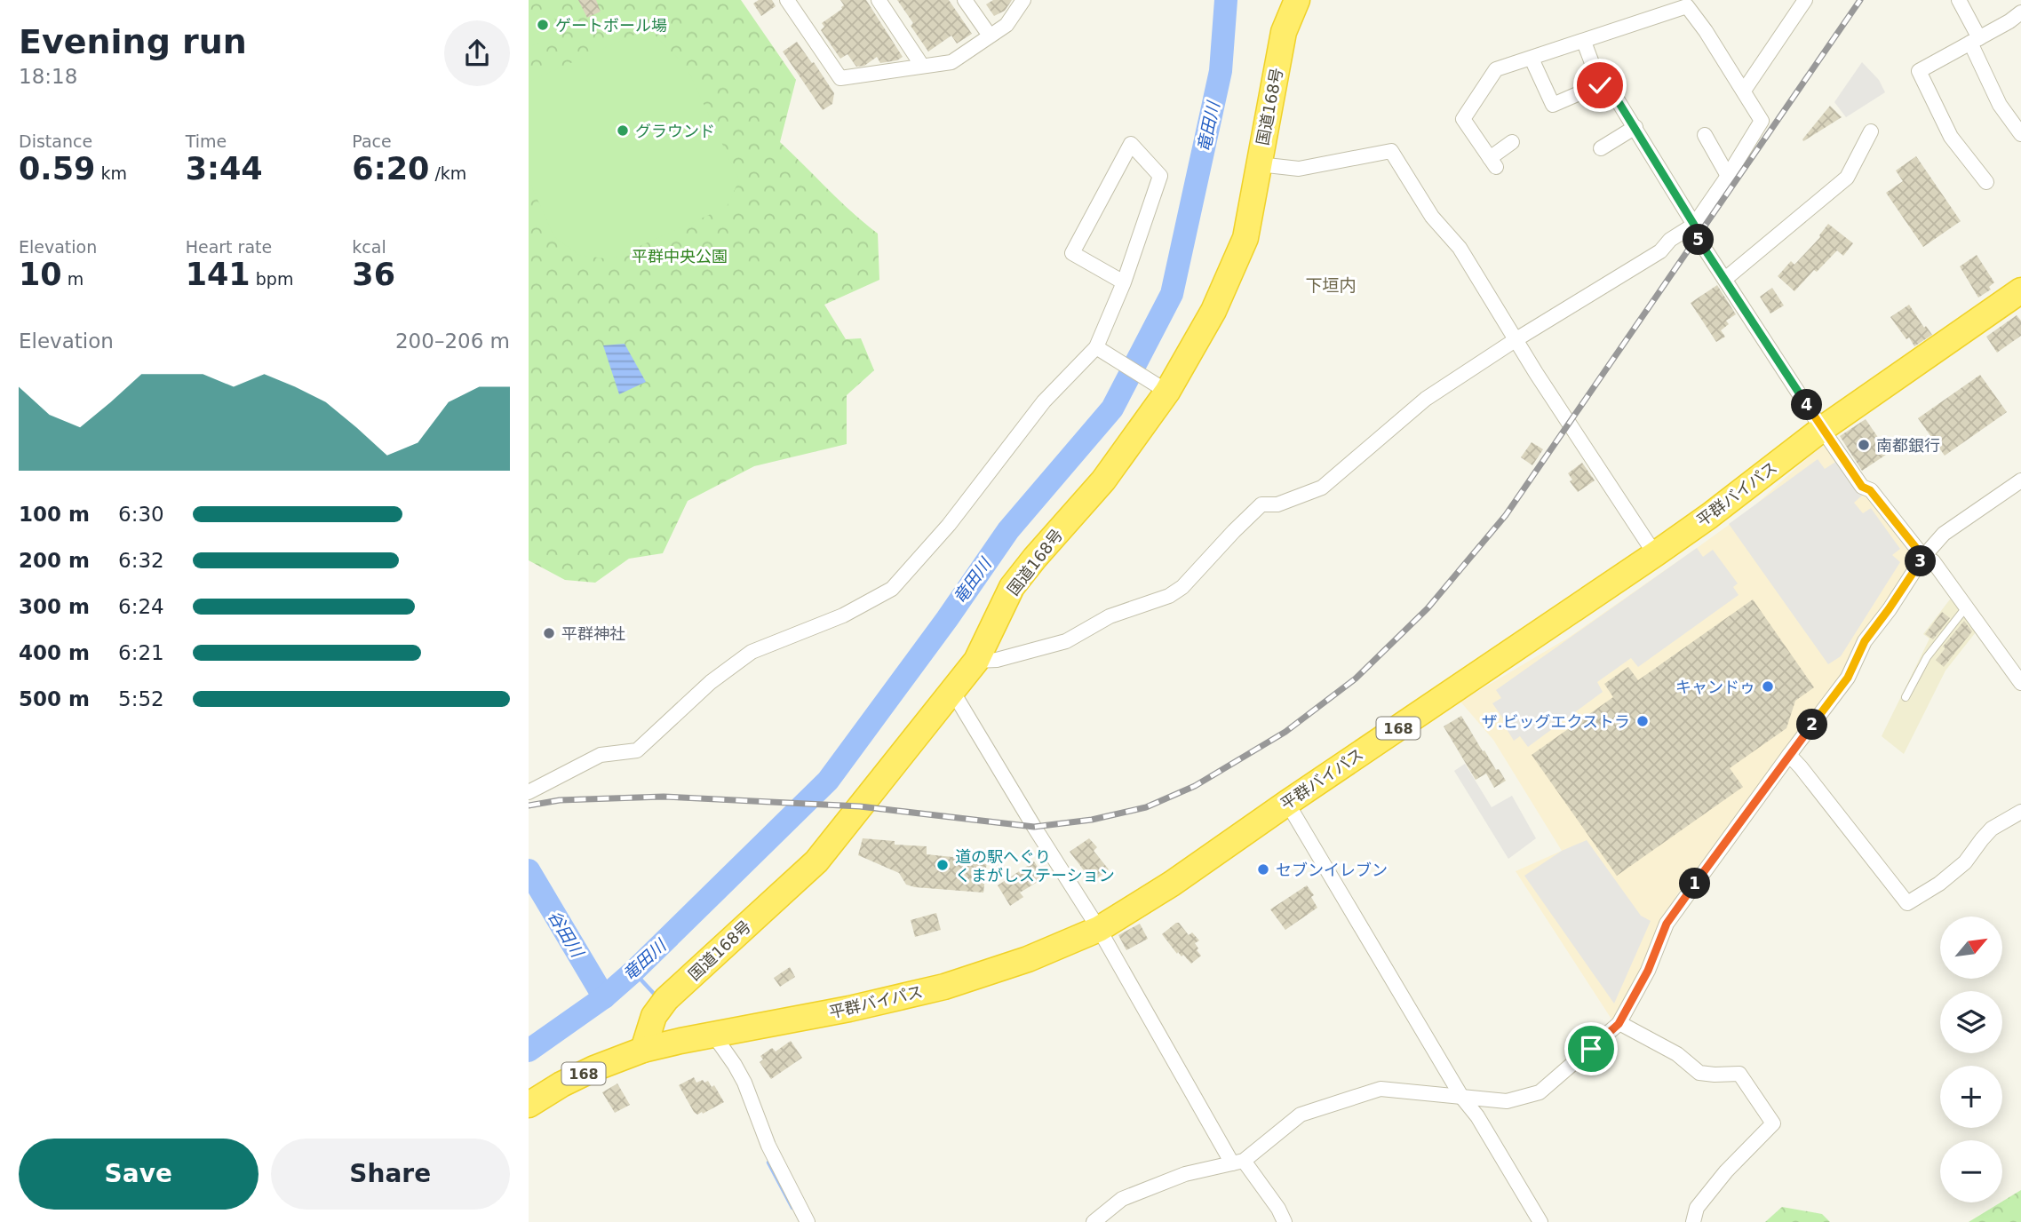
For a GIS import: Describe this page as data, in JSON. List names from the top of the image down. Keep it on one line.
{"streets":{"highway":["国道168号","平群バイパス","168"]},"crossings":[["国道168号","平群バイパス"],["国道168号","168"],["平群バイパス","168"]],"districts":["下垣内"],"water":["竜田川","谷田川"],"parks":["平群中央公園"],"places":["ゲートボール場","グラウンド","南都銀行","平群神社","キャンドゥ","ザ.ビッグエクストラ","道の駅へぐり くまがしステーション","セブンイレブン"],"north":"top right","page":{"heading":["Evening run","18:18"],"stats":[["Distance","0.59 km"],["Time","3:44"],["Pace","6:20 /km"],["Elevation","10 m"],["Heart rate","141 bpm"],["kcal","36"]],"pins":["5","4","3","2","1"],"chart":["Elevation","200–206 m"],"list":[{"name":"100 m","note":"6:30"},{"name":"200 m","note":"6:32"},{"name":"300 m","note":"6:24"},{"name":"400 m","note":"6:21"},{"name":"500 m","note":"5:52"}],"map_buttons":["+","−"],"buttons":["Save","Share"]}}
